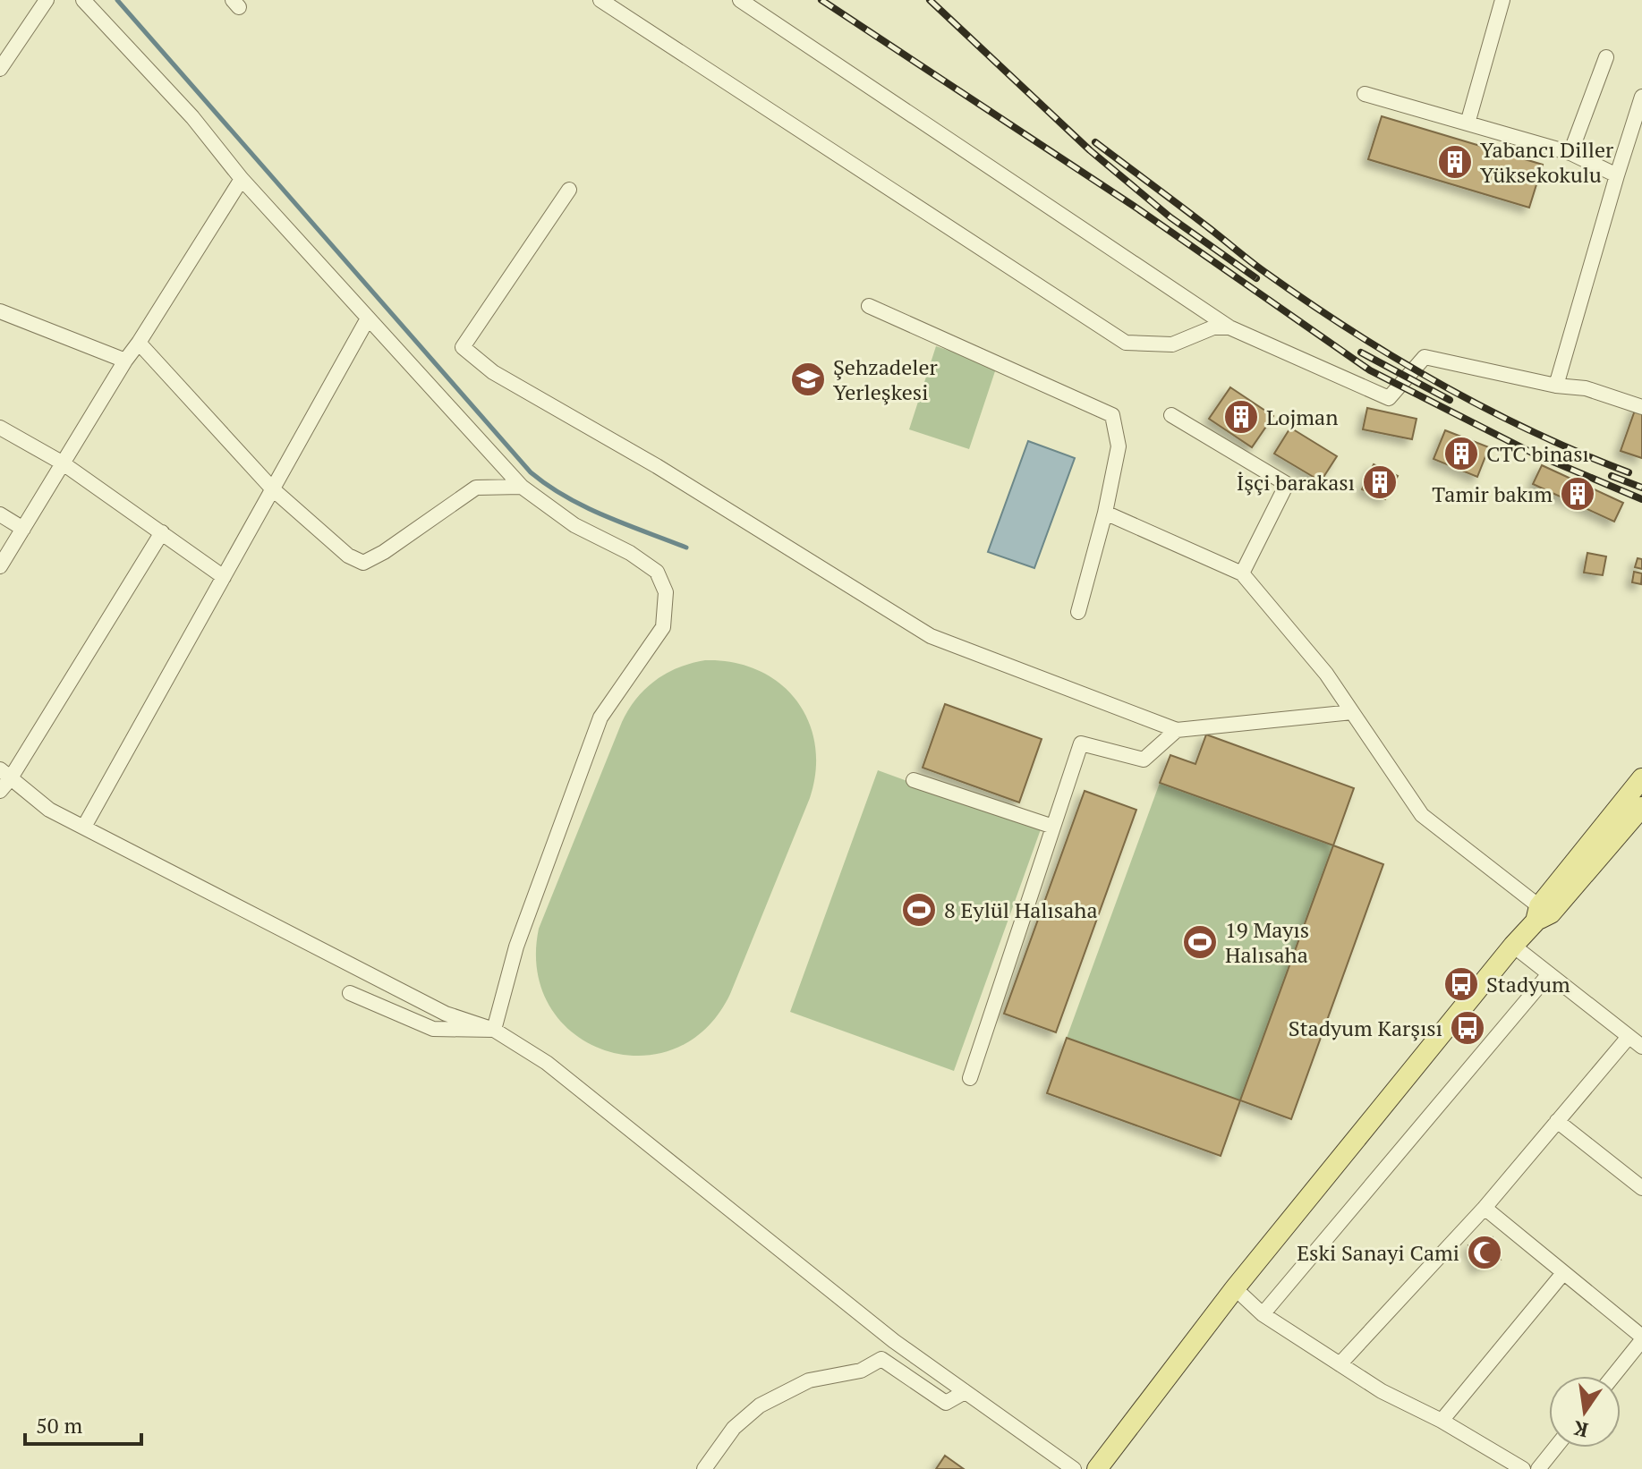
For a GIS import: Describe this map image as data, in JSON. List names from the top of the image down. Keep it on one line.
{"places":{"building":["Yabancı Diller Yüksekokulu","Lojman","CTC binası","İşçi barakası","Tamir bakım"],"school or university":["Şehzadeler Yerleşkesi"],"sports":["8 Eylül Halısaha","19 Mayıs Halısaha"],"bus stop":["Stadyum","Stadyum Karşısı"],"mosque":["Eski Sanayi Cami"]},"scale_bar":"50 m","north":"bottom"}
